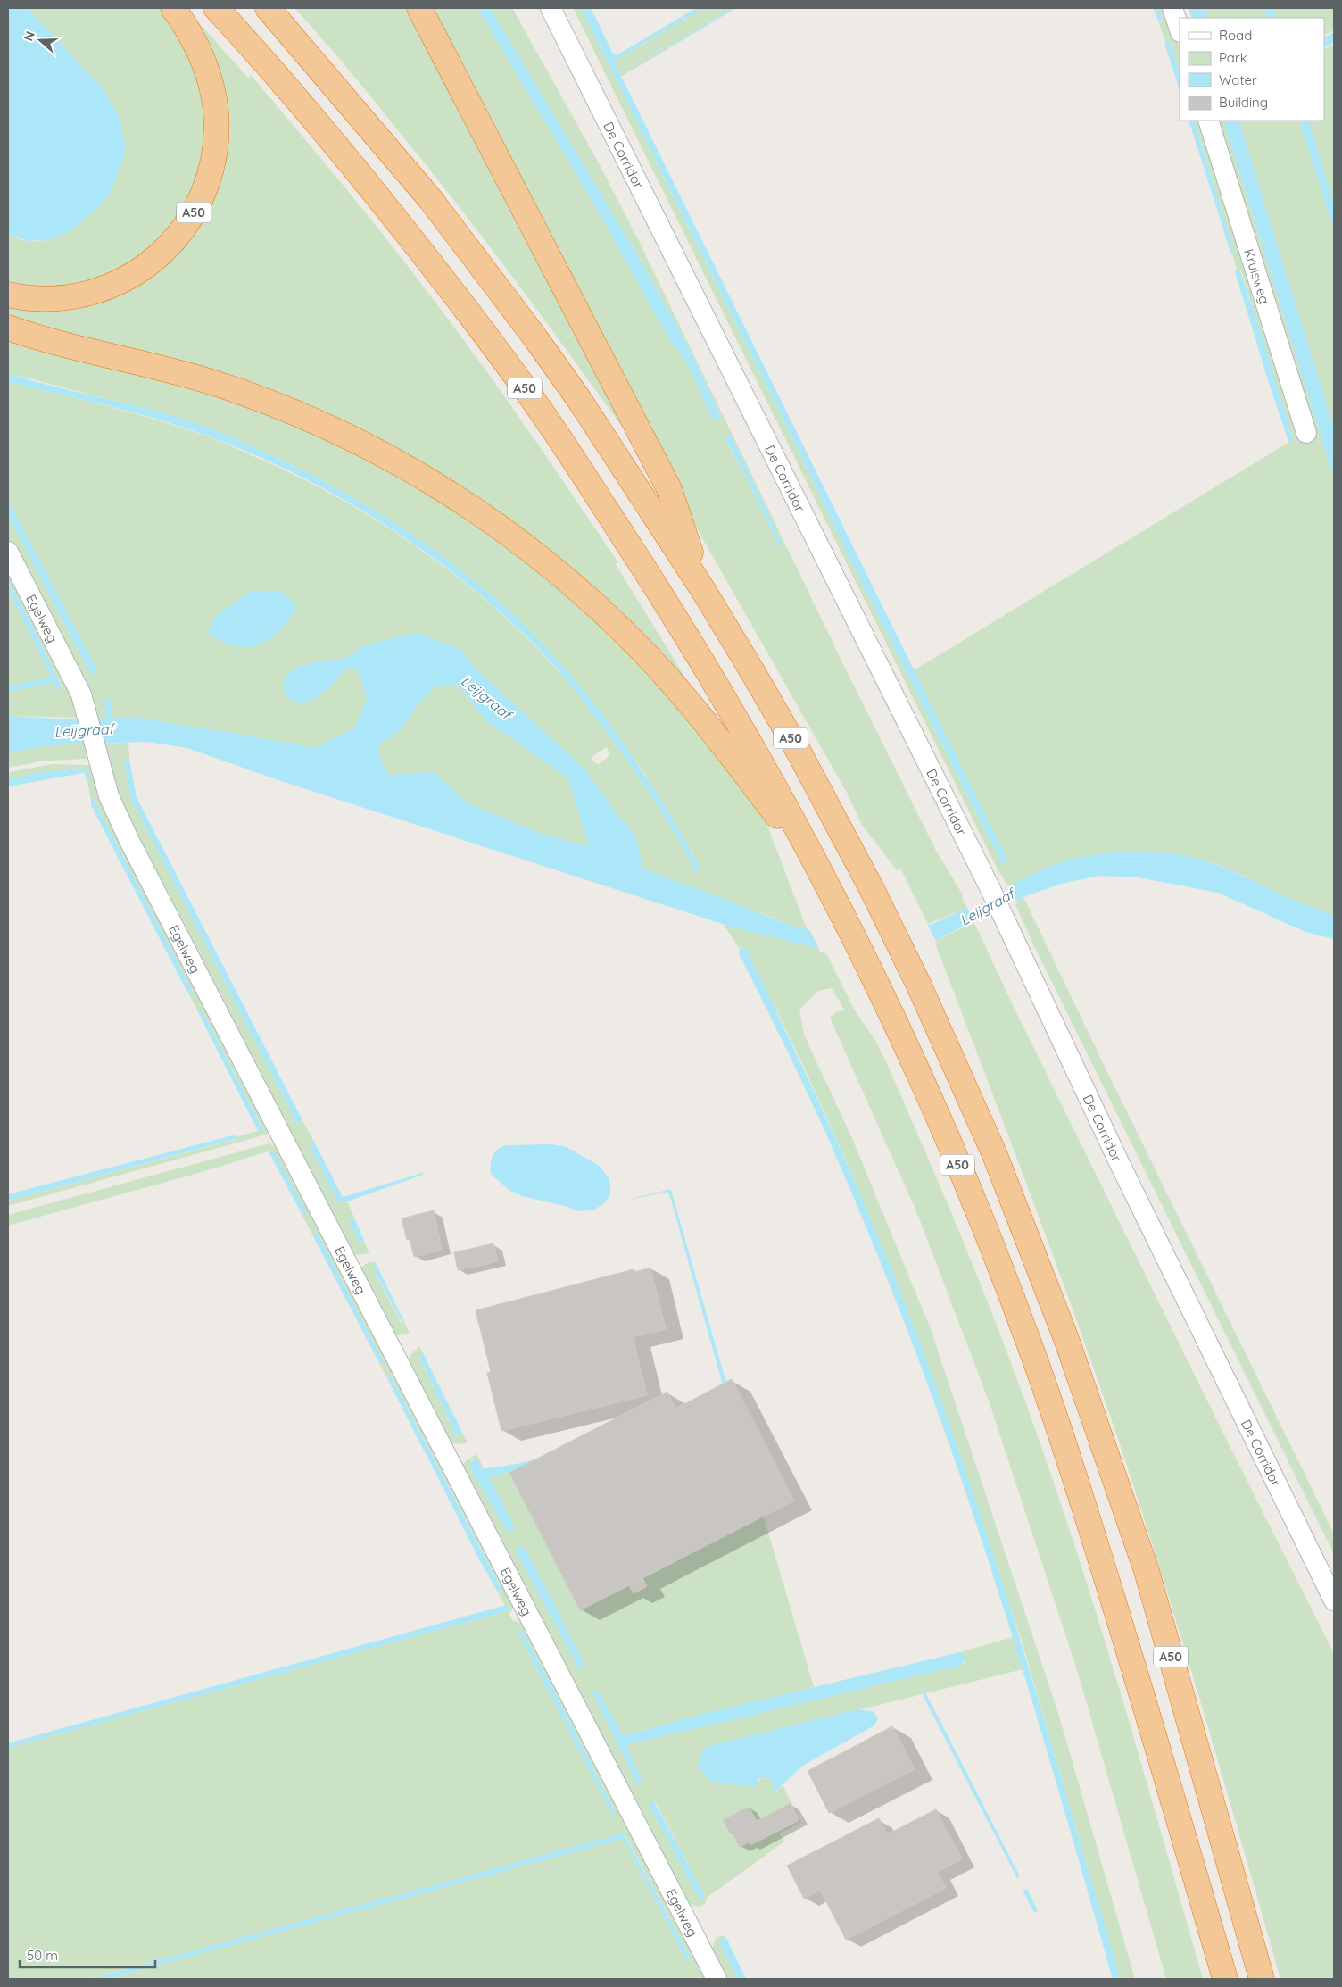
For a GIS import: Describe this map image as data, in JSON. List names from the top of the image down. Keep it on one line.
{"streets":{"highway":["A50"],"street":["De Corridor","Kruisweg","Egelweg"]},"water":["Leijgraaf"],"legend":["Road","Park","Water","Building"],"scale_bar":"50 m","north":"left"}
